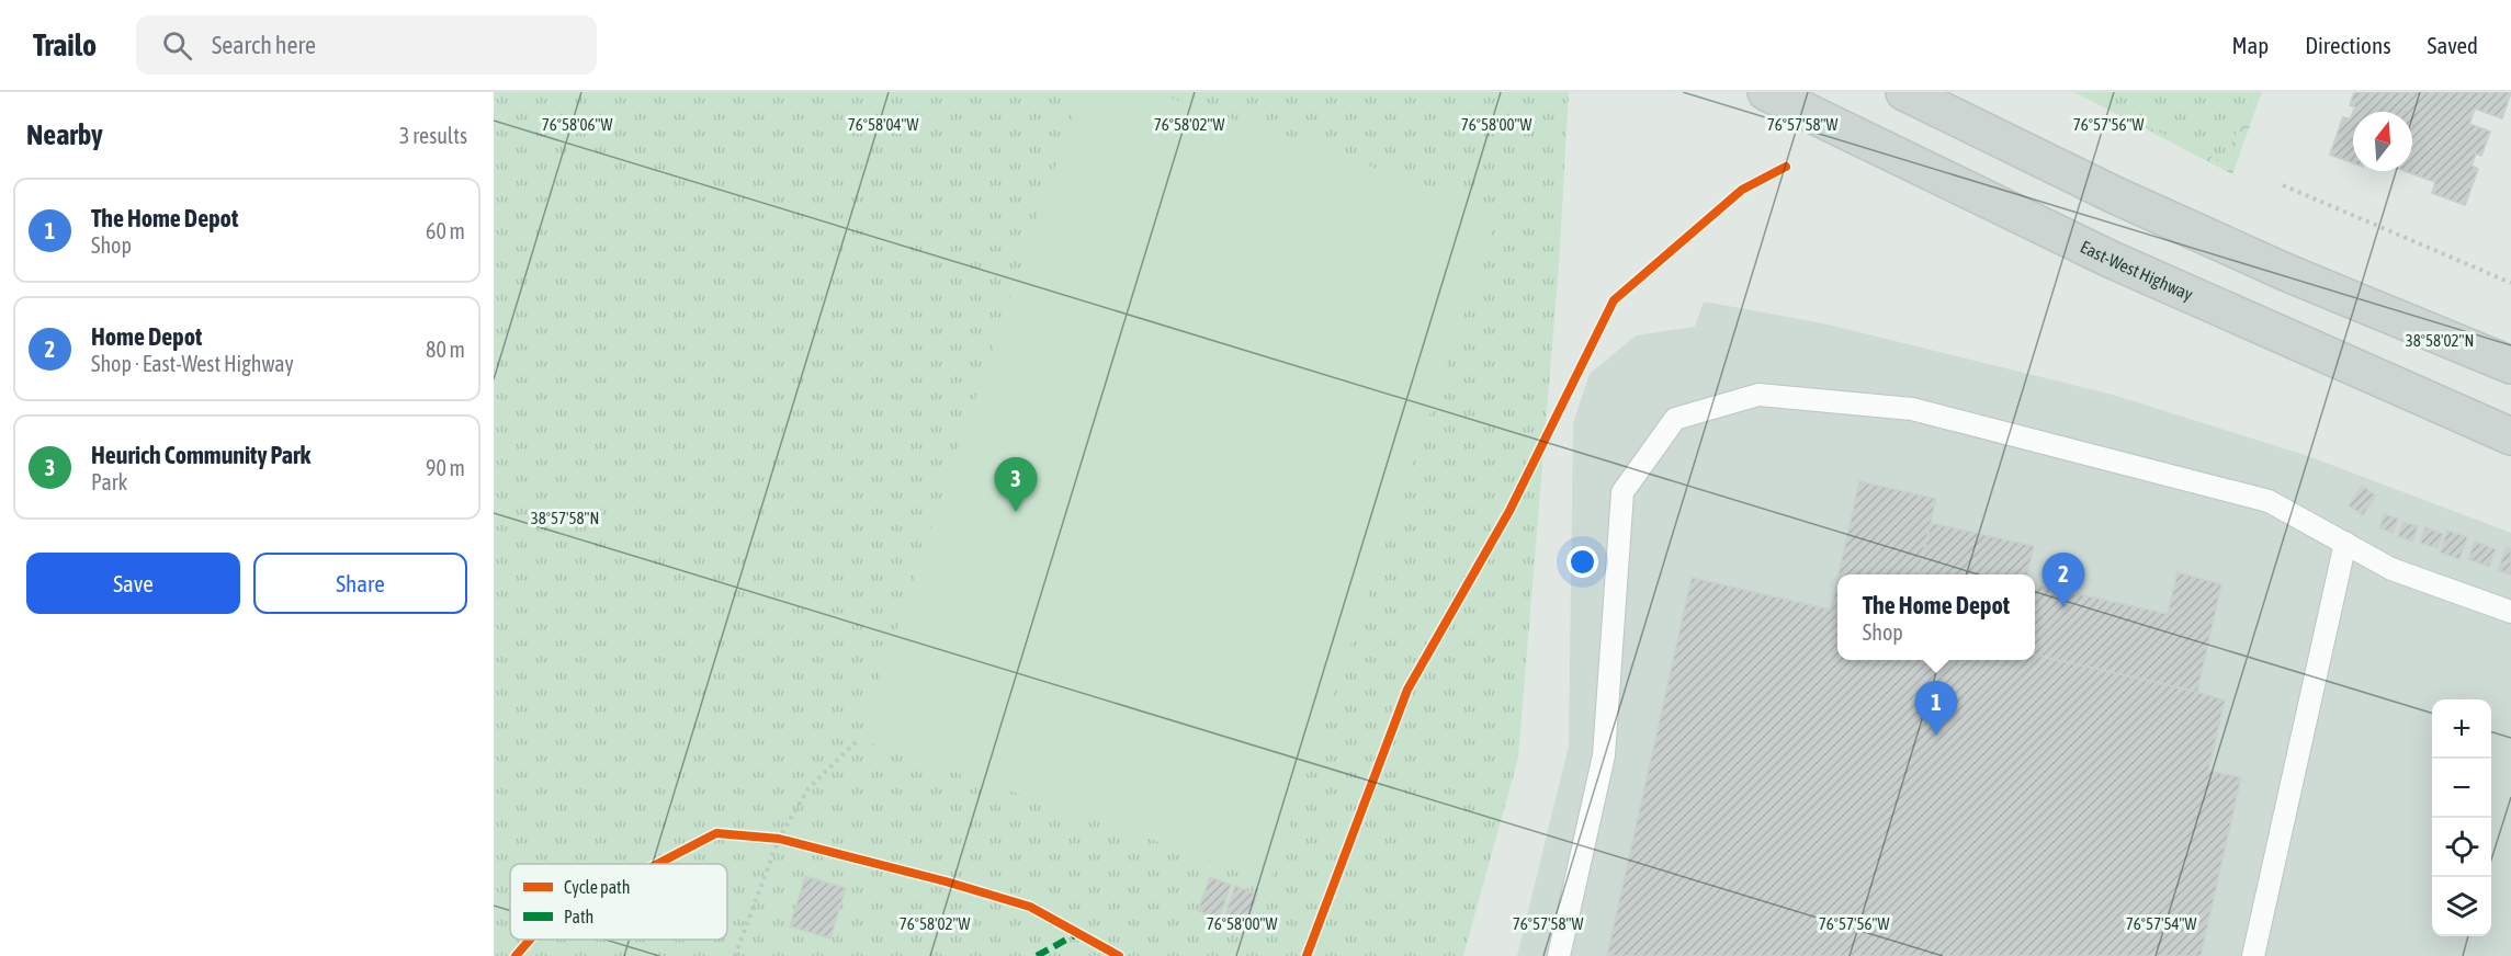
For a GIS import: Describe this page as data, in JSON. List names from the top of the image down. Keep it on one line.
{"streets":{"main road":["East-West Highway"]},"legend":["Cycle path","Path"],"north":"top","page":{"header":"Trailo","search":"Search here","nav":["Map","Directions","Saved"],"heading":["Nearby","3 results"],"list":[{"mark":"1","name":"The Home Depot","note":"Shop","value":"60 m"},{"mark":"2","name":"Home Depot","note":"Shop · East-West Highway","value":"80 m"},{"mark":"3","name":"Heurich Community Park","note":"Park","value":"90 m"}],"pins":["3","2","1"],"buttons":["Save","Share"],"popup":["The Home Depot","Shop"],"map_buttons":["+","−"]},"coordinates":["76°58'06\"W","76°58'04\"W","76°58'02\"W","76°58'00\"W","76°57'58\"W","76°57'56\"W","38°58'02\"N","38°57'58\"N","76°57'54\"W"]}
